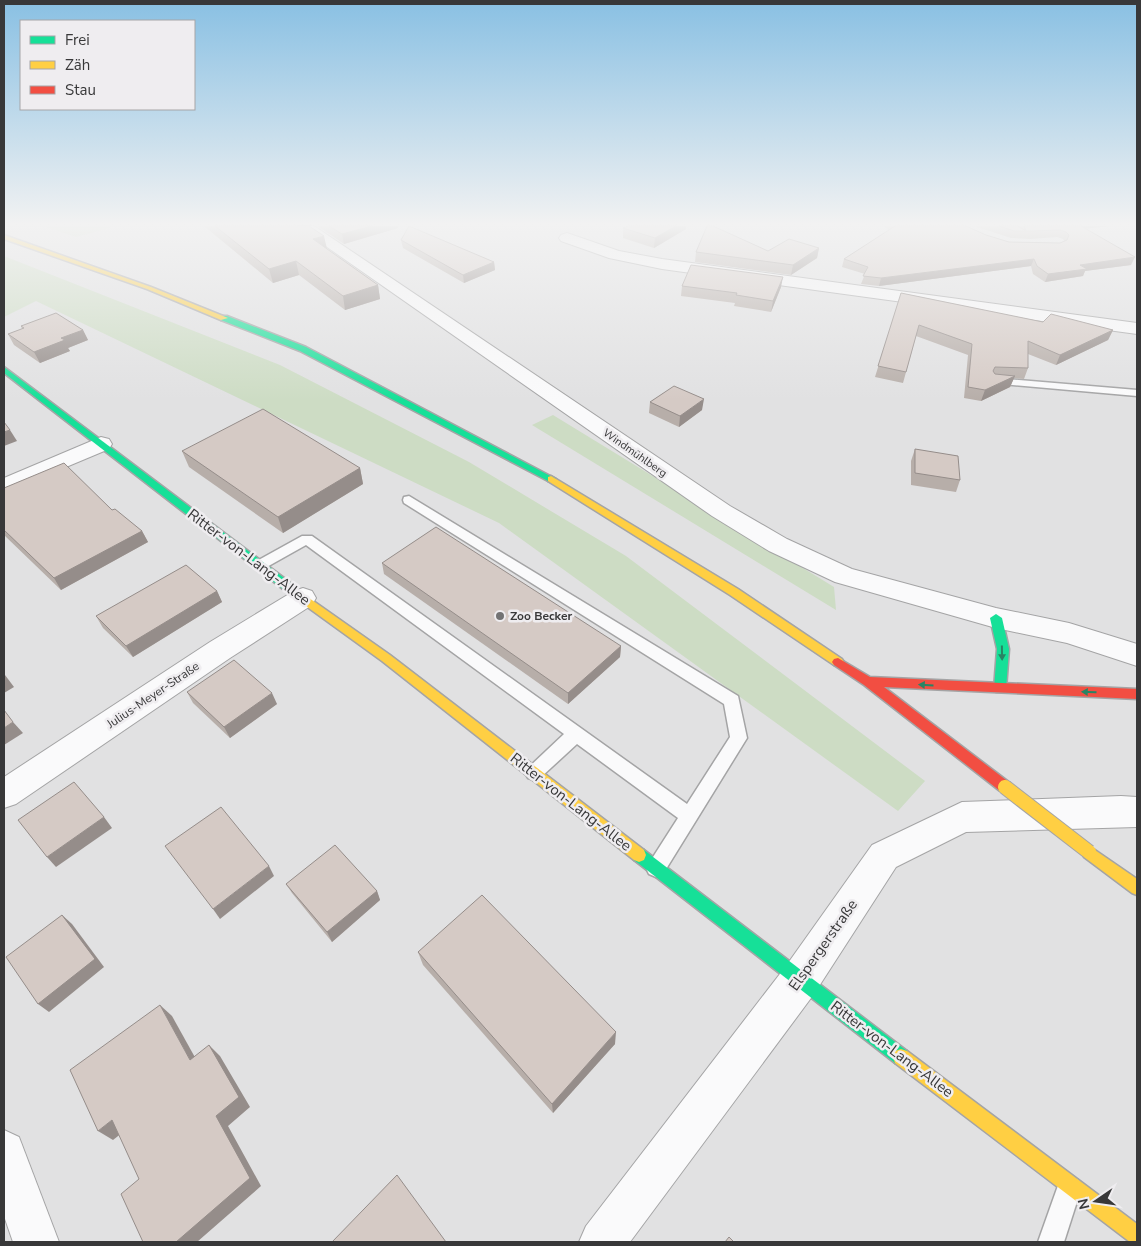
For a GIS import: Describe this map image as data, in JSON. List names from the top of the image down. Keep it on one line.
{"streets":{"main road":["Ritter-von-Lang-Allee"],"street":["Windmühlberg","Julius-Meyer-Straße","Elspergerstraße"]},"crossings":[["Ritter-von-Lang-Allee","Julius-Meyer-Straße"],["Ritter-von-Lang-Allee","Elspergerstraße"]],"places":["Zoo Becker"],"legend":["Frei","Zäh","Stau"],"north":"left"}
